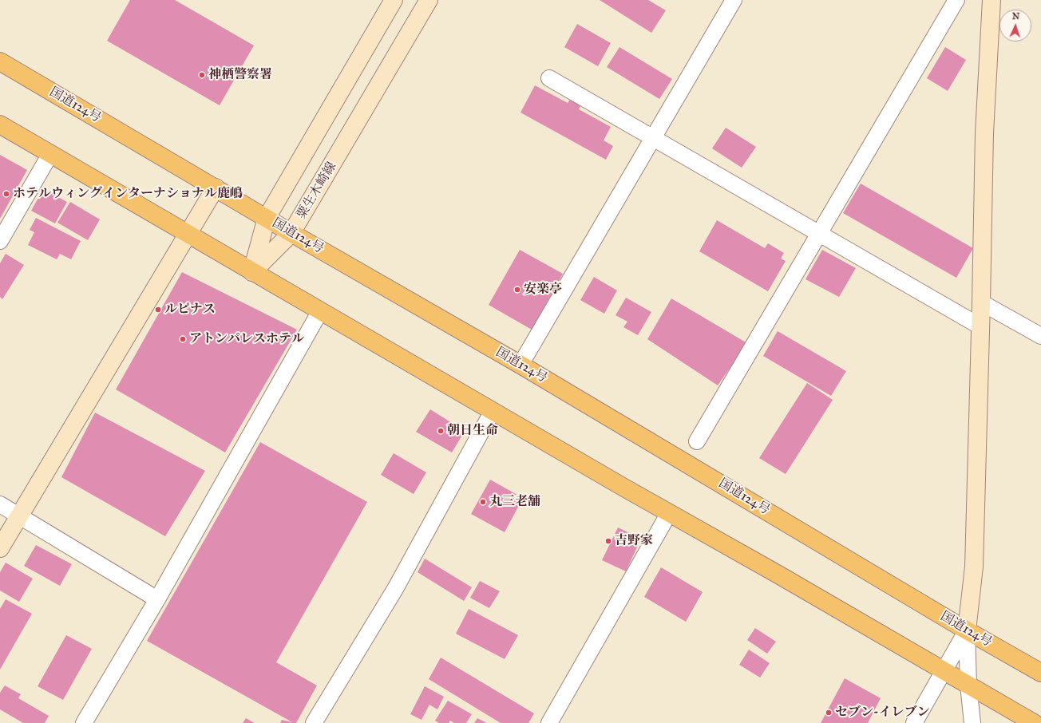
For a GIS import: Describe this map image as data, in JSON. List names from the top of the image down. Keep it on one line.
{"streets":{"highway":["国道124号"],"street":["粟生木崎線"]},"crossings":[["国道124号","粟生木崎線"]],"places":["神栖警察署","ホテルウィングインターナショナル鹿嶋","安楽亭","ルピナス","アトンパレスホテル","朝日生命","丸三老舗","吉野家","セブン-イレブン"],"north":"top"}
